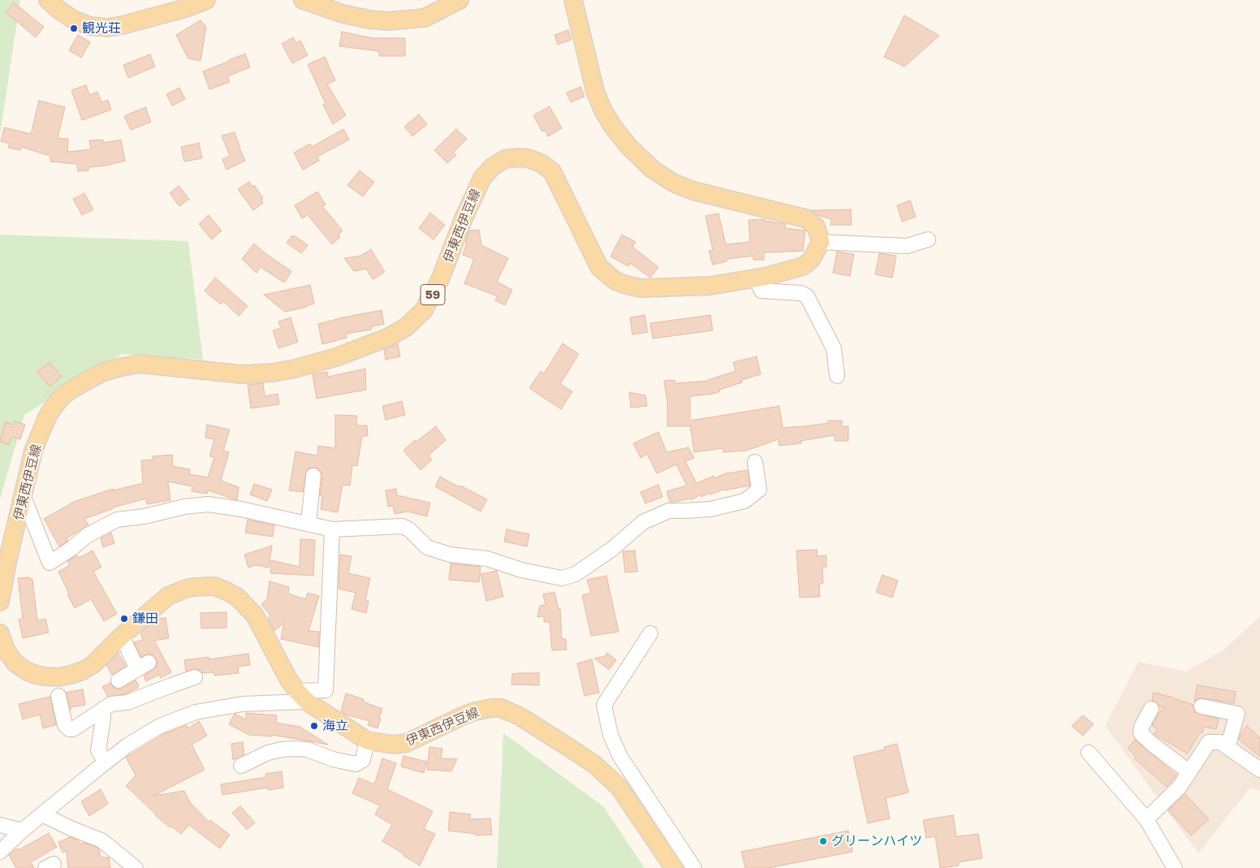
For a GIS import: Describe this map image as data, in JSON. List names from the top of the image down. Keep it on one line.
{"streets":{"main road":["伊東西伊豆線","59"]},"places":["観光荘","鎌田","海立","グリーンハイツ"]}
